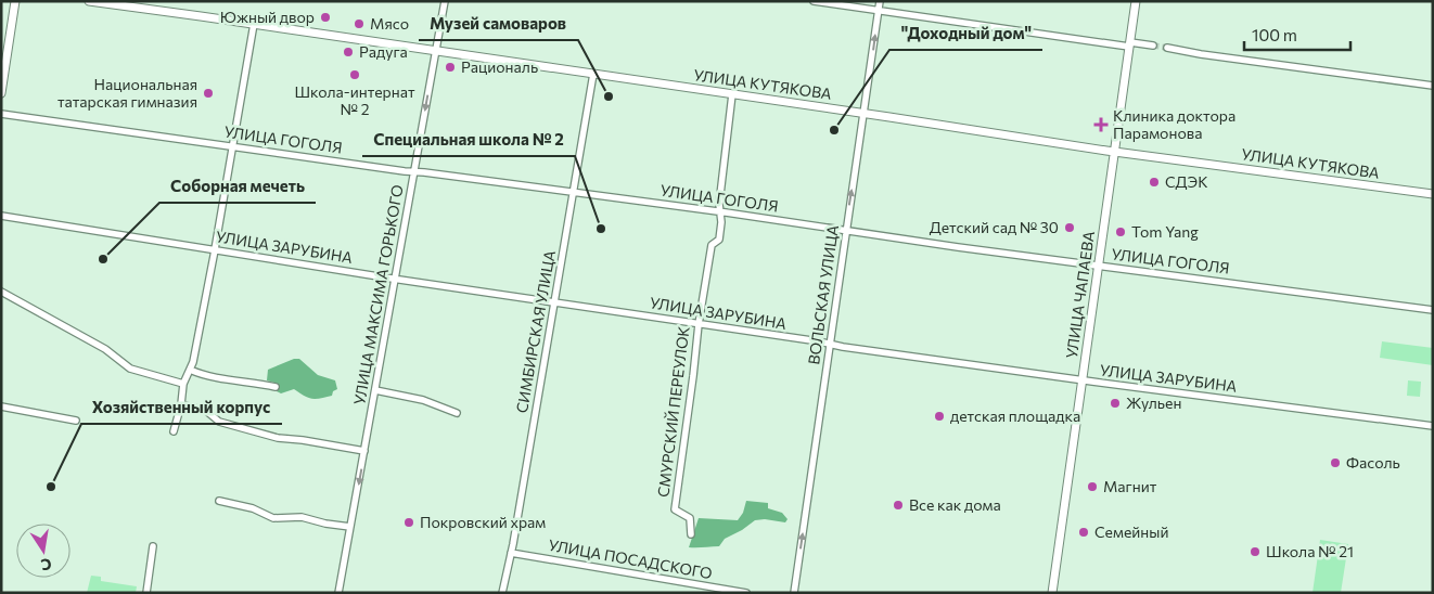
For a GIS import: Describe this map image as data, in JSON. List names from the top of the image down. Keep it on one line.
{"streets":{"street":["УЛИЦА КУТЯКОВА","УЛИЦА ГОГОЛЯ","УЛИЦА ЗАРУБИНА","УЛИЦА МАКСИМА ГОРЬКОГО","ВОЛЬСКАЯ УЛИЦА","УЛИЦА ЧАПАЕВА","СИМБИРСКАЯ УЛИЦА","СМУРСКИЙ ПЕРЕУЛОК","УЛИЦА ПОСАДСКОГО"]},"crossings":[["УЛИЦА КУТЯКОВА","УЛИЦА МАКСИМА ГОРЬКОГО"],["УЛИЦА КУТЯКОВА","ВОЛЬСКАЯ УЛИЦА"],["УЛИЦА КУТЯКОВА","УЛИЦА ЧАПАЕВА"],["УЛИЦА КУТЯКОВА","СИМБИРСКАЯ УЛИЦА"],["УЛИЦА КУТЯКОВА","СМУРСКИЙ ПЕРЕУЛОК"],["УЛИЦА ГОГОЛЯ","УЛИЦА МАКСИМА ГОРЬКОГО"],["УЛИЦА ГОГОЛЯ","ВОЛЬСКАЯ УЛИЦА"],["УЛИЦА ГОГОЛЯ","УЛИЦА ЧАПАЕВА"],["УЛИЦА ГОГОЛЯ","СИМБИРСКАЯ УЛИЦА"],["УЛИЦА ГОГОЛЯ","СМУРСКИЙ ПЕРЕУЛОК"],["УЛИЦА ЗАРУБИНА","УЛИЦА МАКСИМА ГОРЬКОГО"],["УЛИЦА ЗАРУБИНА","ВОЛЬСКАЯ УЛИЦА"],["УЛИЦА ЗАРУБИНА","УЛИЦА ЧАПАЕВА"],["УЛИЦА ЗАРУБИНА","СИМБИРСКАЯ УЛИЦА"],["УЛИЦА ЗАРУБИНА","СМУРСКИЙ ПЕРЕУЛОК"],["СИМБИРСКАЯ УЛИЦА","УЛИЦА ПОСАДСКОГО"]],"one_way":["ВОЛЬСКАЯ УЛИЦА"],"places":{"other":["Южный двор","Мясо","Радуга","Рациональ","Школа-интернат № 2","Национальная татарская гимназия","Музей самоваров","\"Доходный дом\"","СДЭК","Детский сад № 30","Специальная школа № 2","Tom Yang","Соборная мечеть","Жульен","детская площадка","Фасоль","Хозяйственный корпус","Магнит","Все как дома","Покровский храм","Семейный","Школа № 21"],"health":["Клиника доктора Парамонова"]},"scale_bar":"100 m","north":"bottom"}
